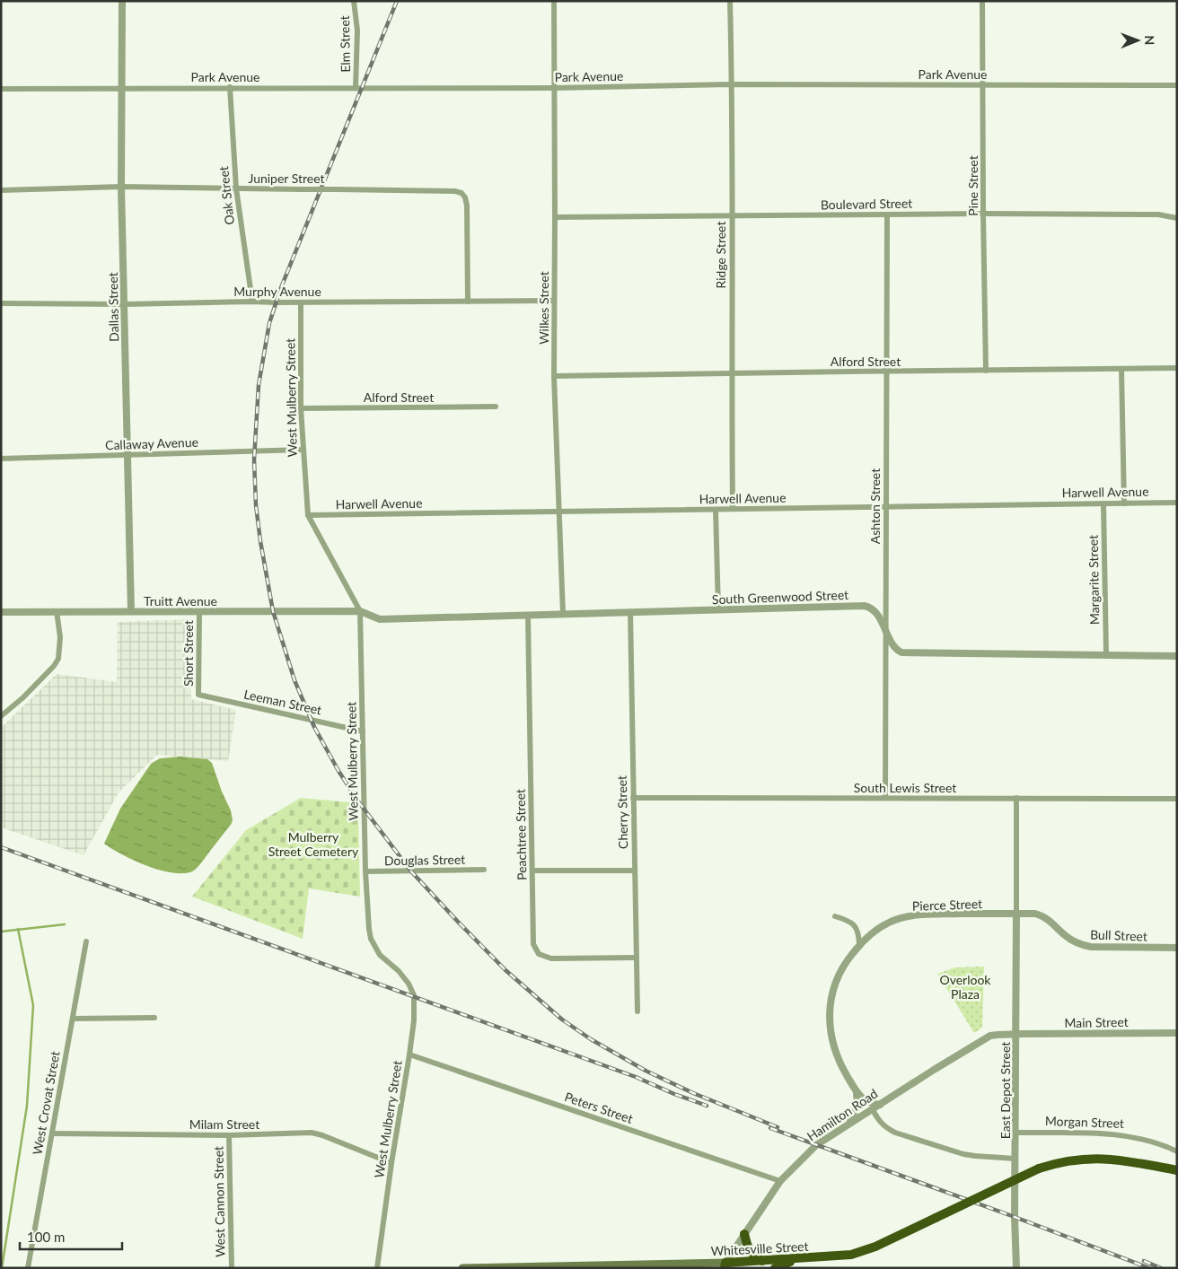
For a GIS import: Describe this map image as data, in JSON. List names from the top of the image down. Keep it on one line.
{"streets":{"highway":["Whitesville Street"],"street":["Elm Street","Park Avenue","Juniper Street","Pine Street","Oak Street","Boulevard Street","Ridge Street","Murphy Avenue","Dallas Street","Wilkes Street","Alford Street","West Mulberry Street","Callaway Avenue","Harwell Avenue","Ashton Street","Margarite Street","South Greenwood Street","Truitt Avenue","Short Street","Leeman Street","South Lewis Street","Cherry Street","Peachtree Street","Douglas Street","Pierce Street","Bull Street","Main Street","East Depot Street","West Crovat Street","Peters Street","Hamilton Road","Morgan Street","Milam Street","West Cannon Street"]},"crossings":[["Elm Street","Park Avenue"],["Park Avenue","Pine Street"],["Park Avenue","Oak Street"],["Park Avenue","Ridge Street"],["Park Avenue","Dallas Street"],["Park Avenue","Wilkes Street"],["Juniper Street","Oak Street"],["Juniper Street","Murphy Avenue"],["Juniper Street","Dallas Street"],["Pine Street","Boulevard Street"],["Pine Street","Alford Street"],["Oak Street","Murphy Avenue"],["Boulevard Street","Ridge Street"],["Boulevard Street","Wilkes Street"],["Boulevard Street","Ashton Street"],["Ridge Street","Alford Street"],["Ridge Street","Harwell Avenue"],["Murphy Avenue","Dallas Street"],["Murphy Avenue","Wilkes Street"],["Murphy Avenue","West Mulberry Street"],["Dallas Street","Callaway Avenue"],["Dallas Street","Truitt Avenue"],["Wilkes Street","Alford Street"],["Wilkes Street","Harwell Avenue"],["Wilkes Street","South Greenwood Street"],["Alford Street","West Mulberry Street"],["Alford Street","Ashton Street"],["West Mulberry Street","Callaway Avenue"],["West Mulberry Street","Harwell Avenue"],["West Mulberry Street","South Greenwood Street"],["West Mulberry Street","Truitt Avenue"],["West Mulberry Street","Leeman Street"],["West Mulberry Street","Douglas Street"],["West Mulberry Street","Peters Street"],["West Mulberry Street","Milam Street"],["Harwell Avenue","Ashton Street"],["Harwell Avenue","Margarite Street"],["Ashton Street","South Greenwood Street"],["Ashton Street","South Lewis Street"],["Margarite Street","South Greenwood Street"],["South Greenwood Street","Truitt Avenue"],["South Greenwood Street","Cherry Street"],["South Greenwood Street","Peachtree Street"],["Truitt Avenue","Short Street"],["Short Street","Leeman Street"],["South Lewis Street","Cherry Street"],["Cherry Street","Peachtree Street"],["Pierce Street","Bull Street"],["Pierce Street","East Depot Street"],["Bull Street","East Depot Street"],["Main Street","East Depot Street"],["Main Street","Hamilton Road"],["East Depot Street","Hamilton Road"],["East Depot Street","Morgan Street"],["West Crovat Street","Milam Street"],["Peters Street","Hamilton Road"],["Hamilton Road","Whitesville Street"],["Milam Street","West Cannon Street"]],"parks":["Mulberry Street Cemetery","Overlook Plaza"],"scale_bar":"100 m","north":"right"}
